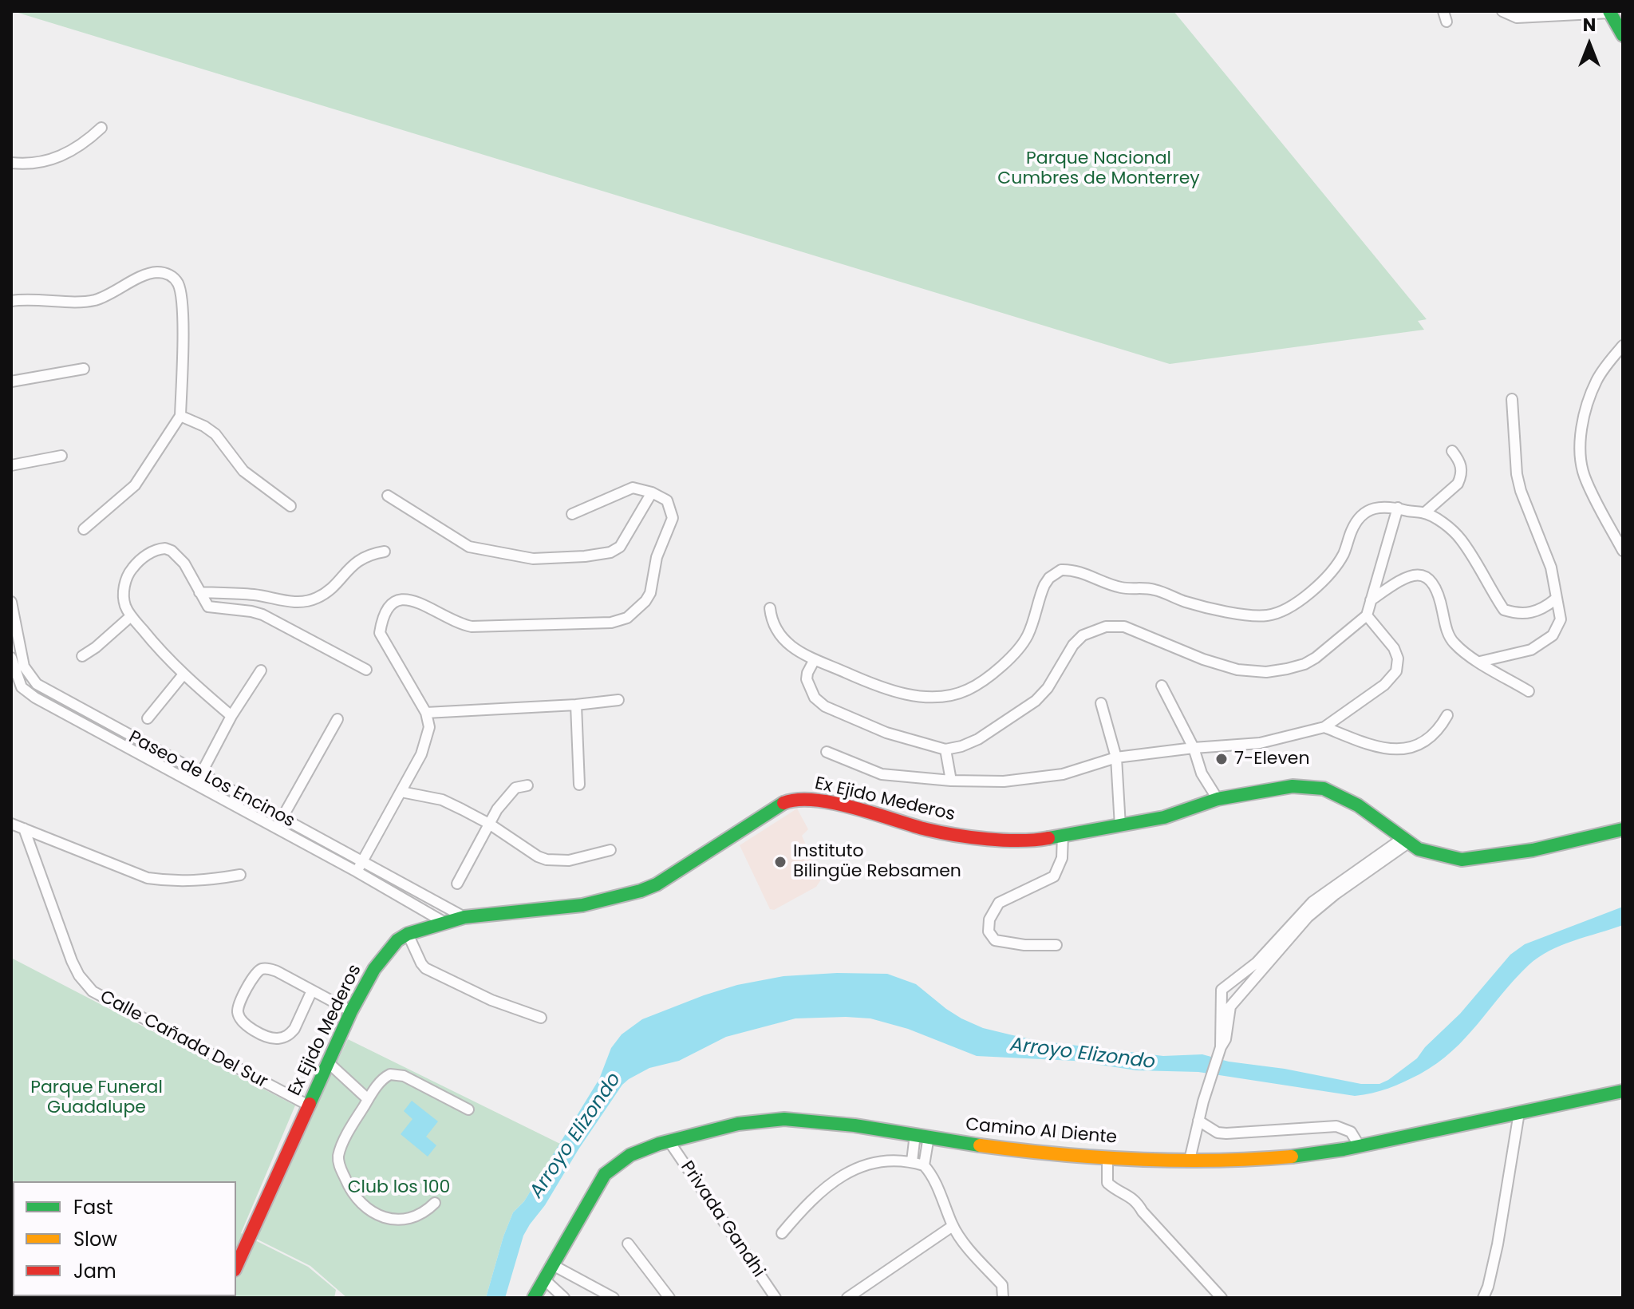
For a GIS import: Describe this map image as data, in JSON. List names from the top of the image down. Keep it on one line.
{"streets":{"street":["Paseo de Los Encinos","Ex Ejido Mederos","Calle Cañada Del Sur","Camino Al Diente","Privada Gandhi"]},"crossings":[["Paseo de Los Encinos","Ex Ejido Mederos"],["Ex Ejido Mederos","Calle Cañada Del Sur"],["Camino Al Diente","Privada Gandhi"]],"water":["Arroyo Elizondo"],"parks":["Parque Nacional Cumbres de Monterrey","Parque Funeral Guadalupe","Club los 100"],"places":["7-Eleven","Instituto Bilingüe Rebsamen"],"legend":["Fast","Slow","Jam"],"north":"top"}
